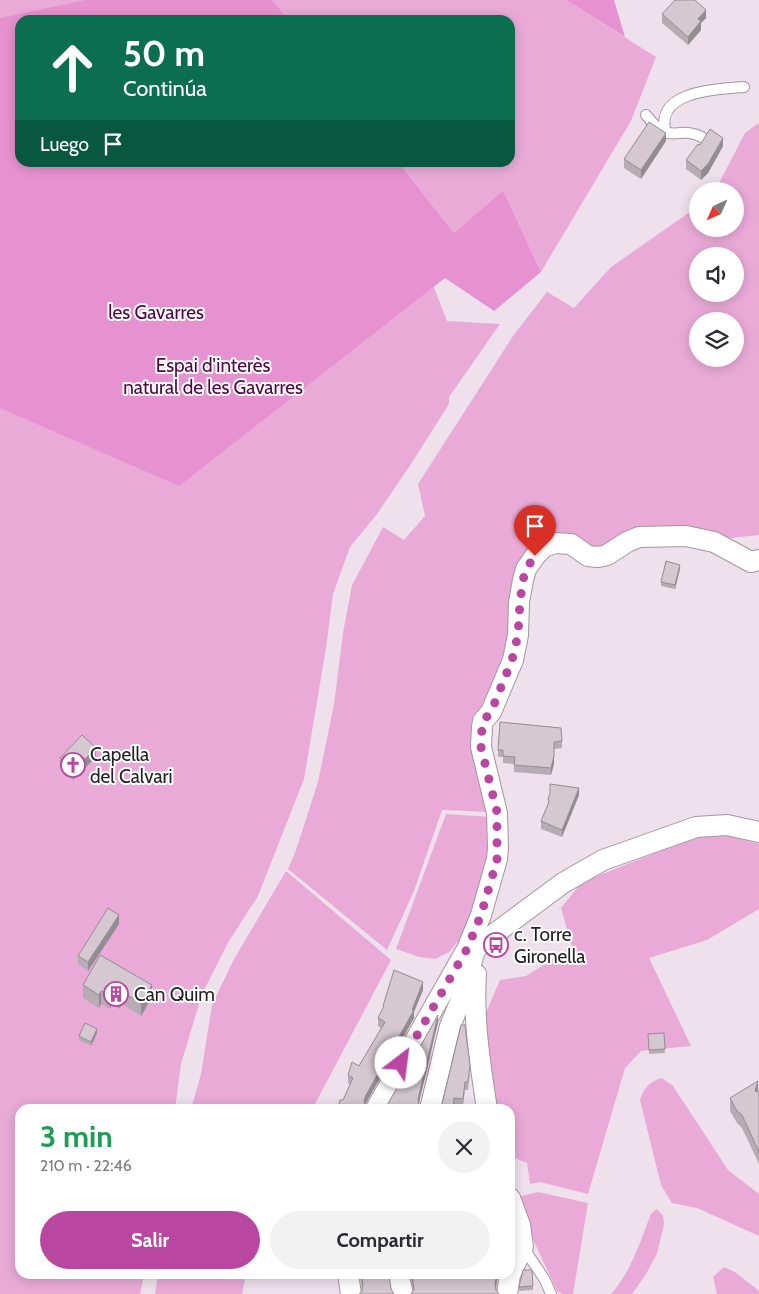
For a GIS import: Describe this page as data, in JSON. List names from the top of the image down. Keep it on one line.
{"parks":["les Gavarres","Espai d'interès natural de les Gavarres"],"places":{"church":["Capella del Calvari"],"bus stop":["c. Torre Gironella"],"building":["Can Quim"]},"north":"bottom left","page":{"turn":["50 m","Continúa"],"then":"Luego","heading":["3 min","210 m · 22:46"],"buttons":["Salir","Compartir"]}}
